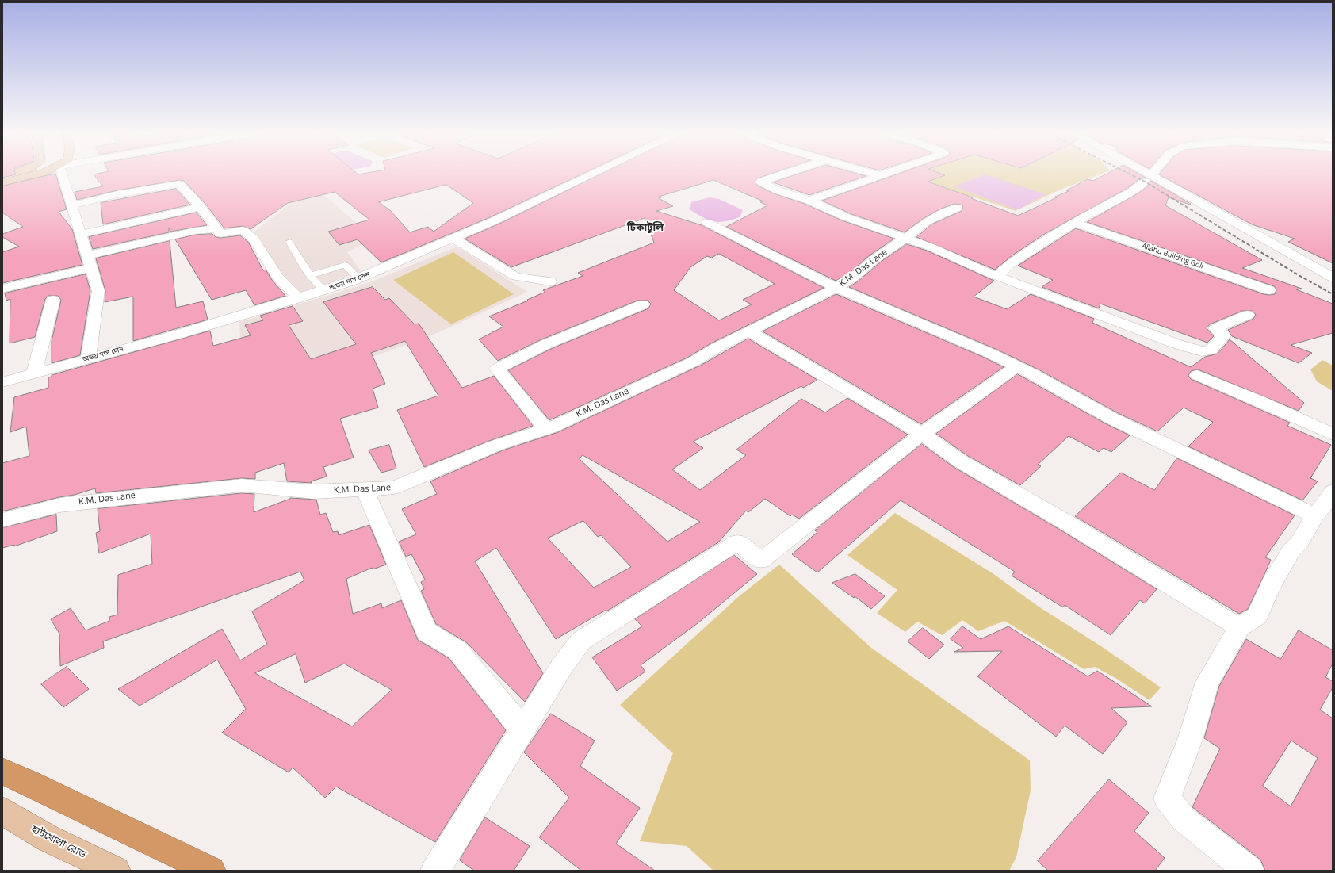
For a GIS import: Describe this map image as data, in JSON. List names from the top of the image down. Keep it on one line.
{"streets":{"main road":["হাটখোলা রোড"],"street":["Allahu Building Goli","K.M. Das Lane","অভয় দাস লেন"]},"districts":["টিকাটুলি"]}
